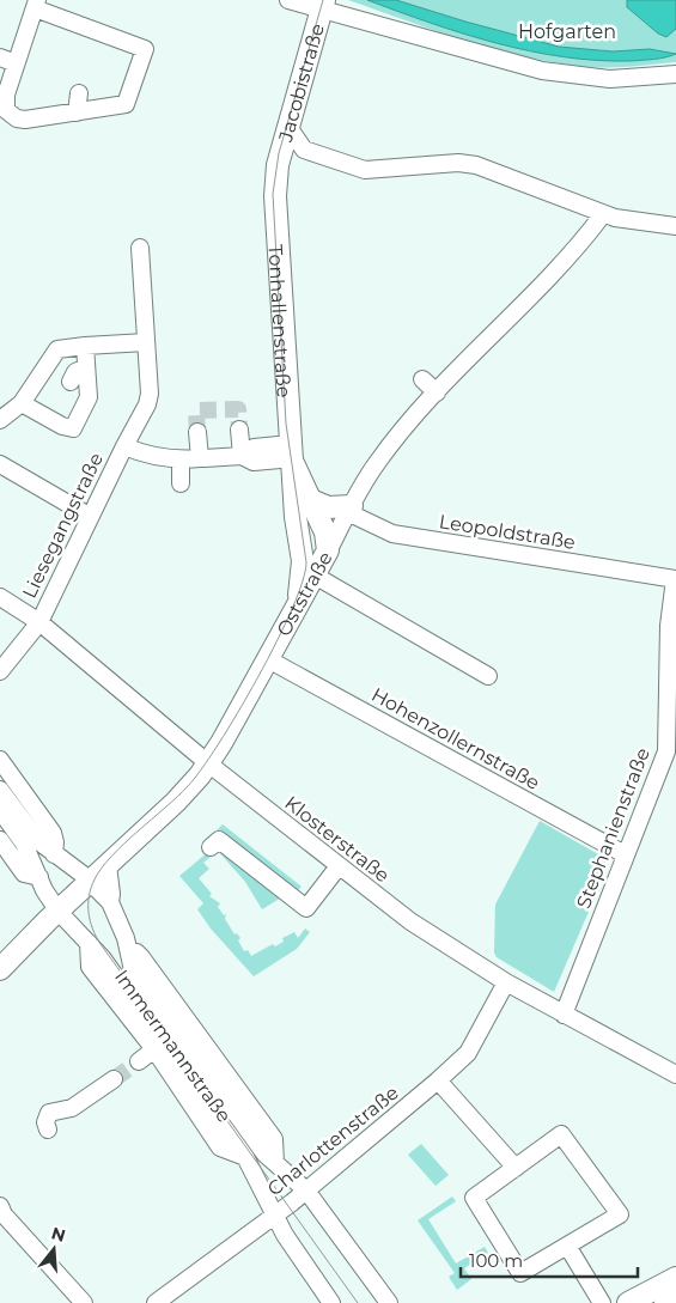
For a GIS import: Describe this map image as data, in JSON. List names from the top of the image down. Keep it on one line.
{"streets":{"main road":["Jacobistraße","Tonhallenstraße","Oststraße"],"street":["Liesegangstraße","Leopoldstraße","Hohenzollernstraße","Stephanienstraße","Klosterstraße","Immermannstraße","Charlottenstraße"]},"crossings":[["Jacobistraße","Tonhallenstraße"],["Tonhallenstraße","Liesegangstraße"],["Tonhallenstraße","Oststraße"],["Liesegangstraße","Klosterstraße"],["Leopoldstraße","Oststraße"],["Leopoldstraße","Stephanienstraße"],["Oststraße","Hohenzollernstraße"],["Oststraße","Klosterstraße"],["Oststraße","Immermannstraße"],["Hohenzollernstraße","Stephanienstraße"],["Stephanienstraße","Klosterstraße"],["Klosterstraße","Charlottenstraße"],["Immermannstraße","Charlottenstraße"]],"parks":["Hofgarten"],"scale_bar":"100 m","north":"top"}
